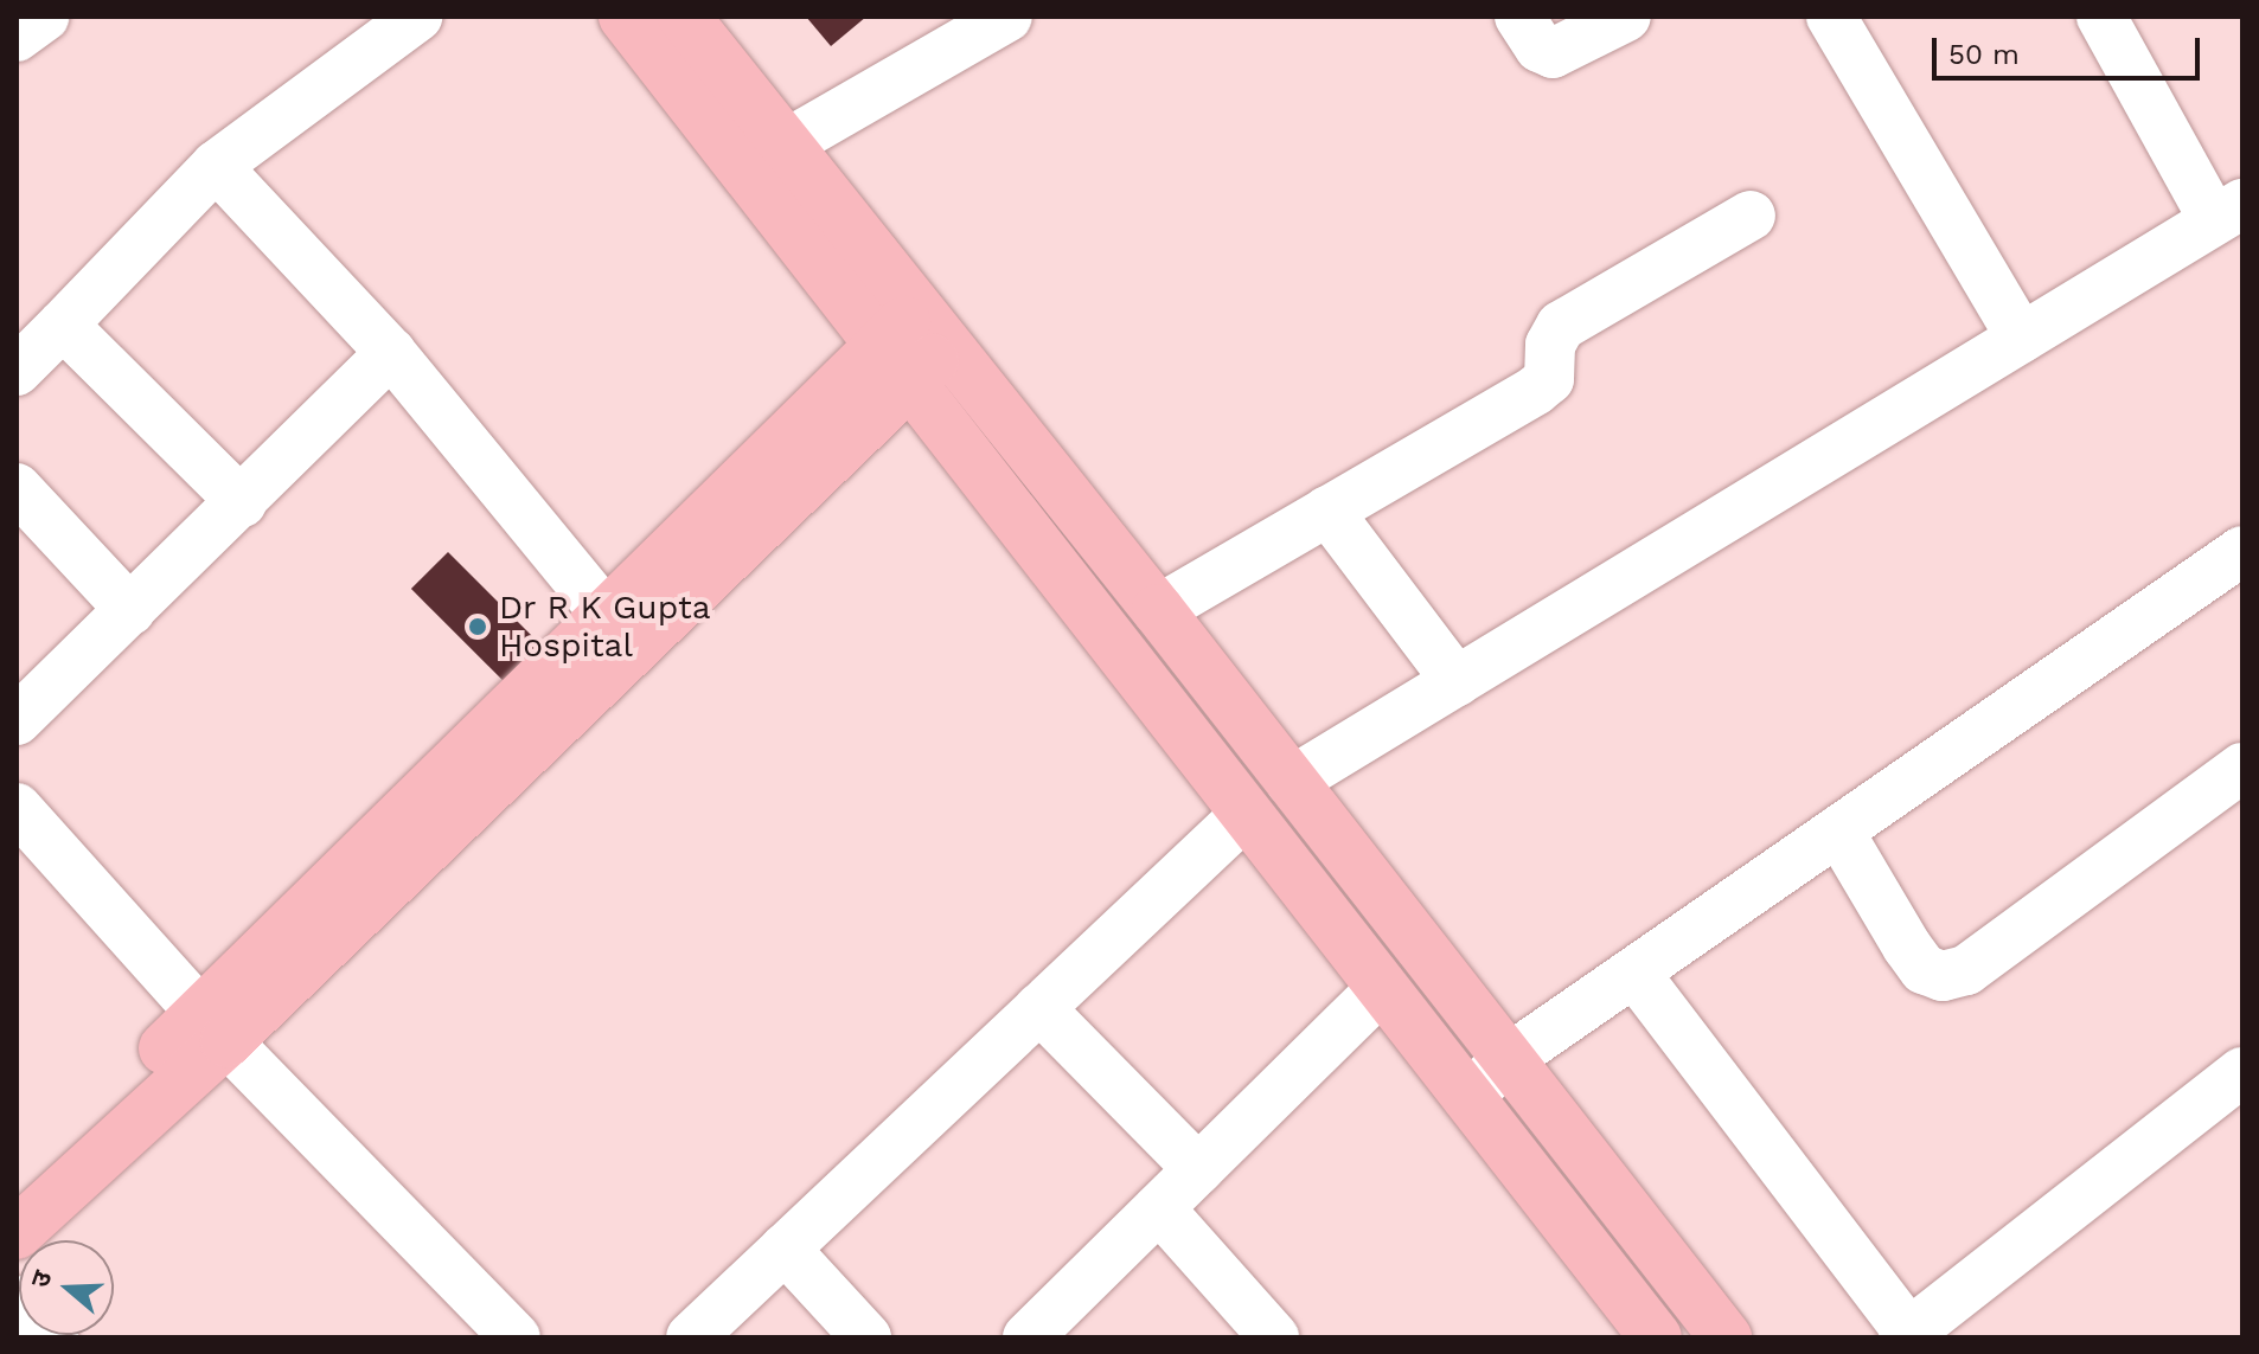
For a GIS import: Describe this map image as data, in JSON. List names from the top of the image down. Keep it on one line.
{"places":["Dr R K Gupta Hospital"],"scale_bar":"50 m","north":"left"}
